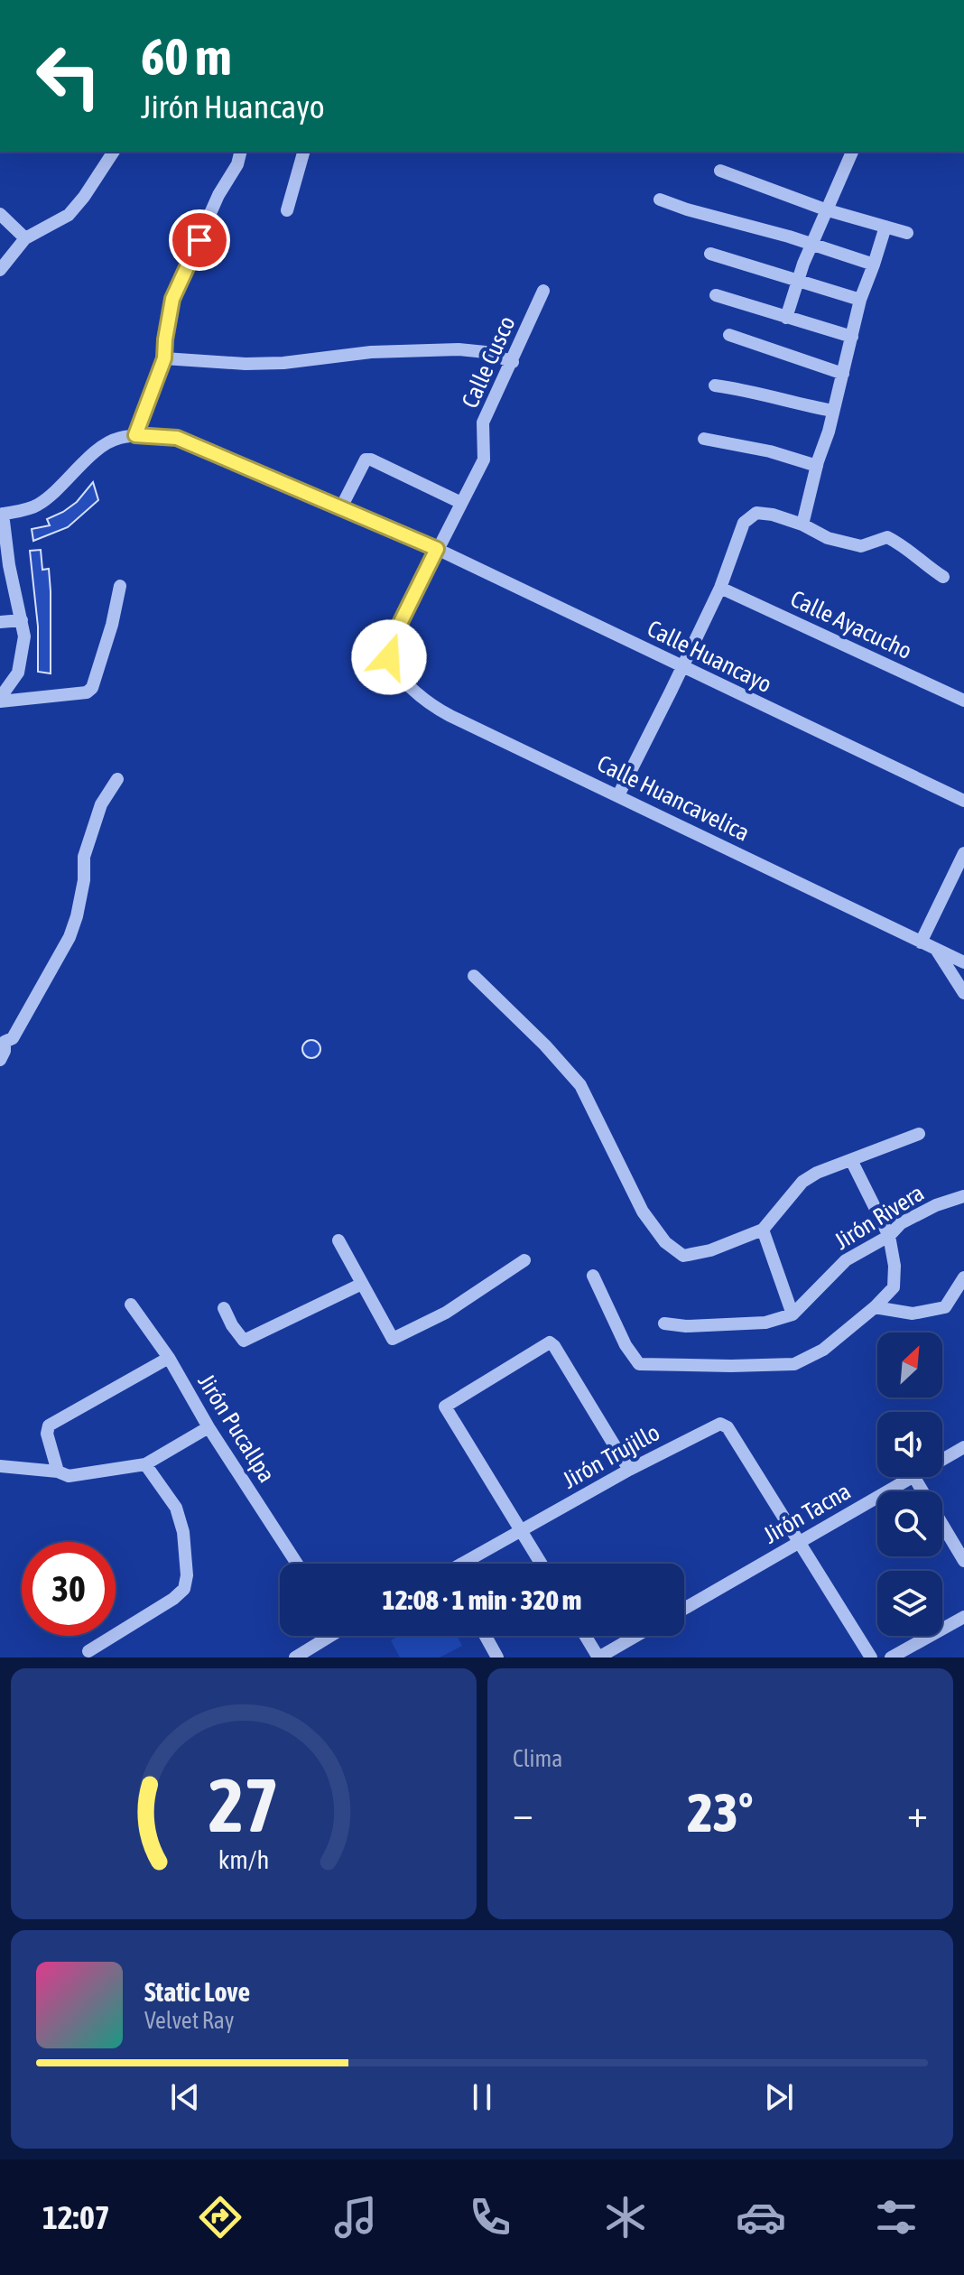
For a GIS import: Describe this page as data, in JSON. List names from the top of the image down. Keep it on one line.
{"streets":{"street":["Calle Cusco","Calle Ayacucho","Calle Huancayo","Calle Huancavelica","Jirón Rivera","Jirón Pucallpa","Jirón Trujillo","Jirón Tacna"]},"crossings":[["Calle Cusco","Calle Huancayo"],["Calle Cusco","Calle Huancavelica"],["Jirón Trujillo","Jirón Tacna"]],"north":"top right","page":{"turn":["60 m","Jirón Huancayo"],"limit":"30","trip":"12:08 · 1 min · 320 m","tile":"Clima","heat":["−","23°","+"],"song":["Static Love","Velvet Ray"],"tabs":"12:07","gauge":["27","km/h"]}}
